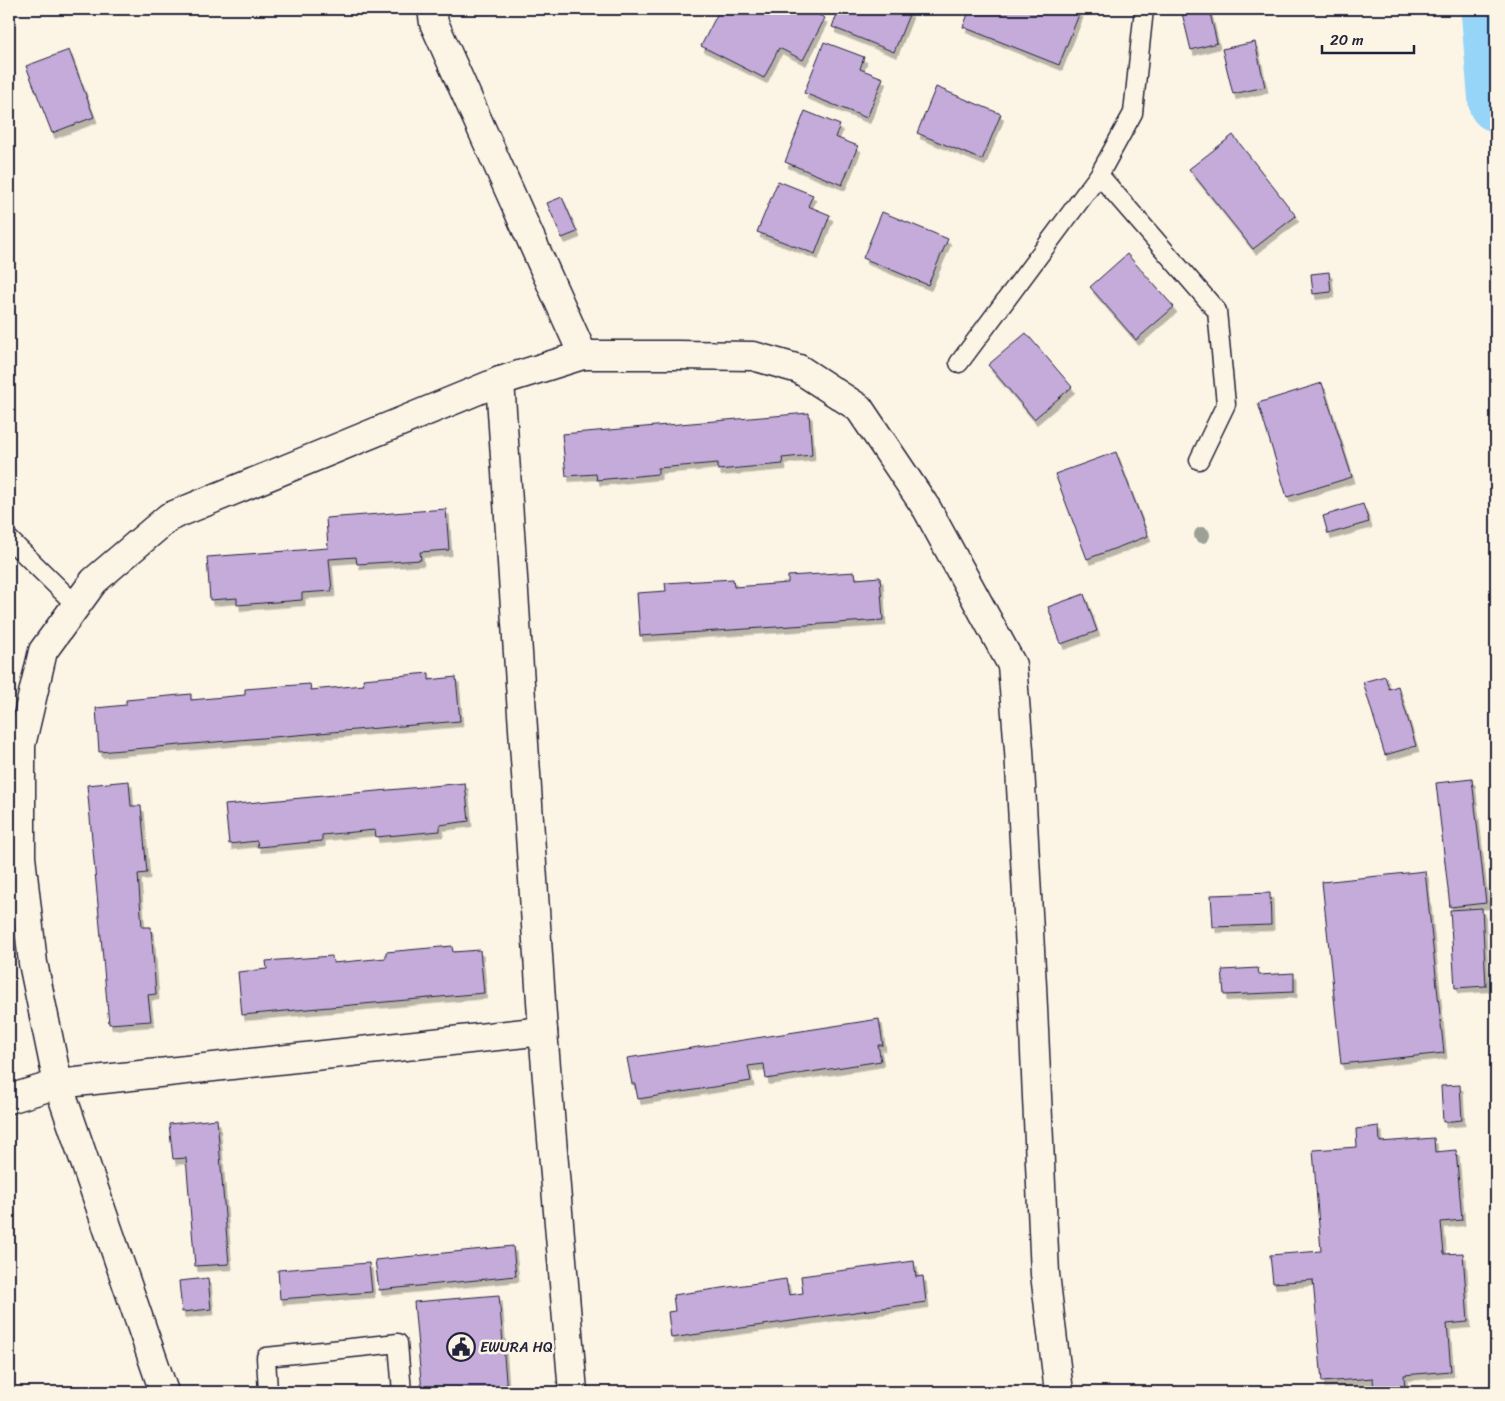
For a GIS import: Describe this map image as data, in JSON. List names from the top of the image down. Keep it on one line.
{"places":{"public building":["EWURA HQ"]},"scale_bar":"20 m"}
